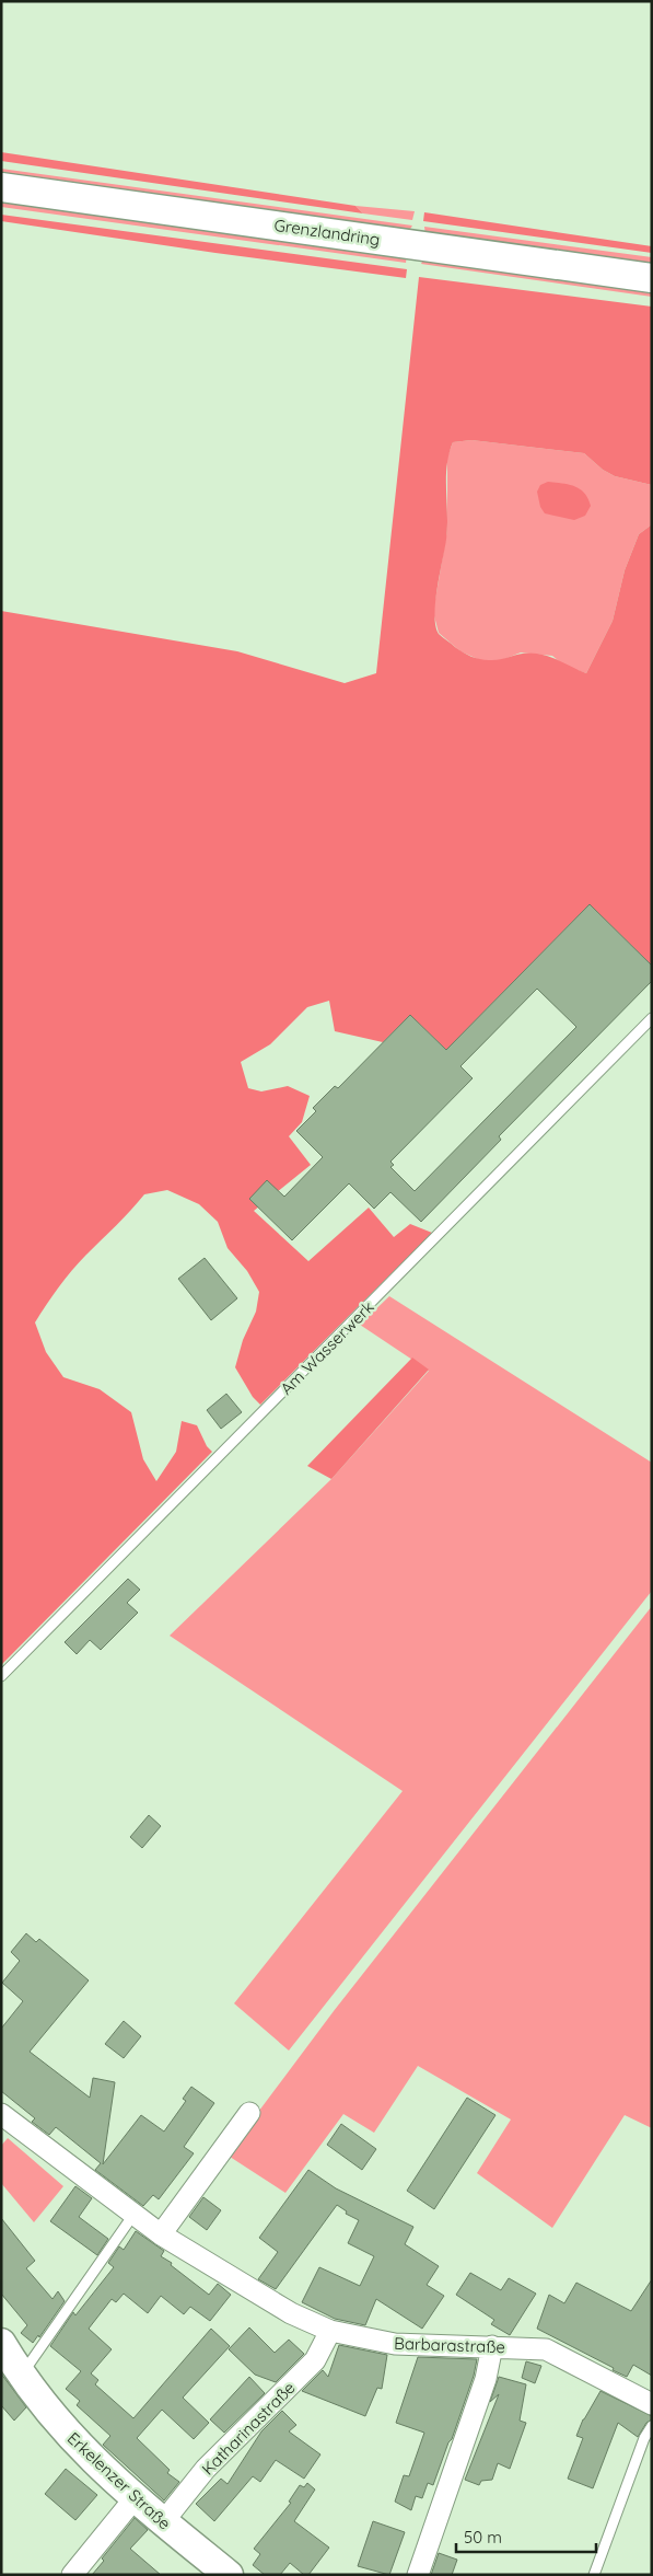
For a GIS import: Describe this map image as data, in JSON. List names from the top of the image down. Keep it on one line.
{"streets":{"main road":["Grenzlandring","Erkelenzer Straße"],"street":["Barbarastraße","Katharinastraße"],"lane":["Am Wasserwerk"]},"crossings":[["Barbarastraße","Katharinastraße"],["Katharinastraße","Erkelenzer Straße"]],"scale_bar":"50 m"}
